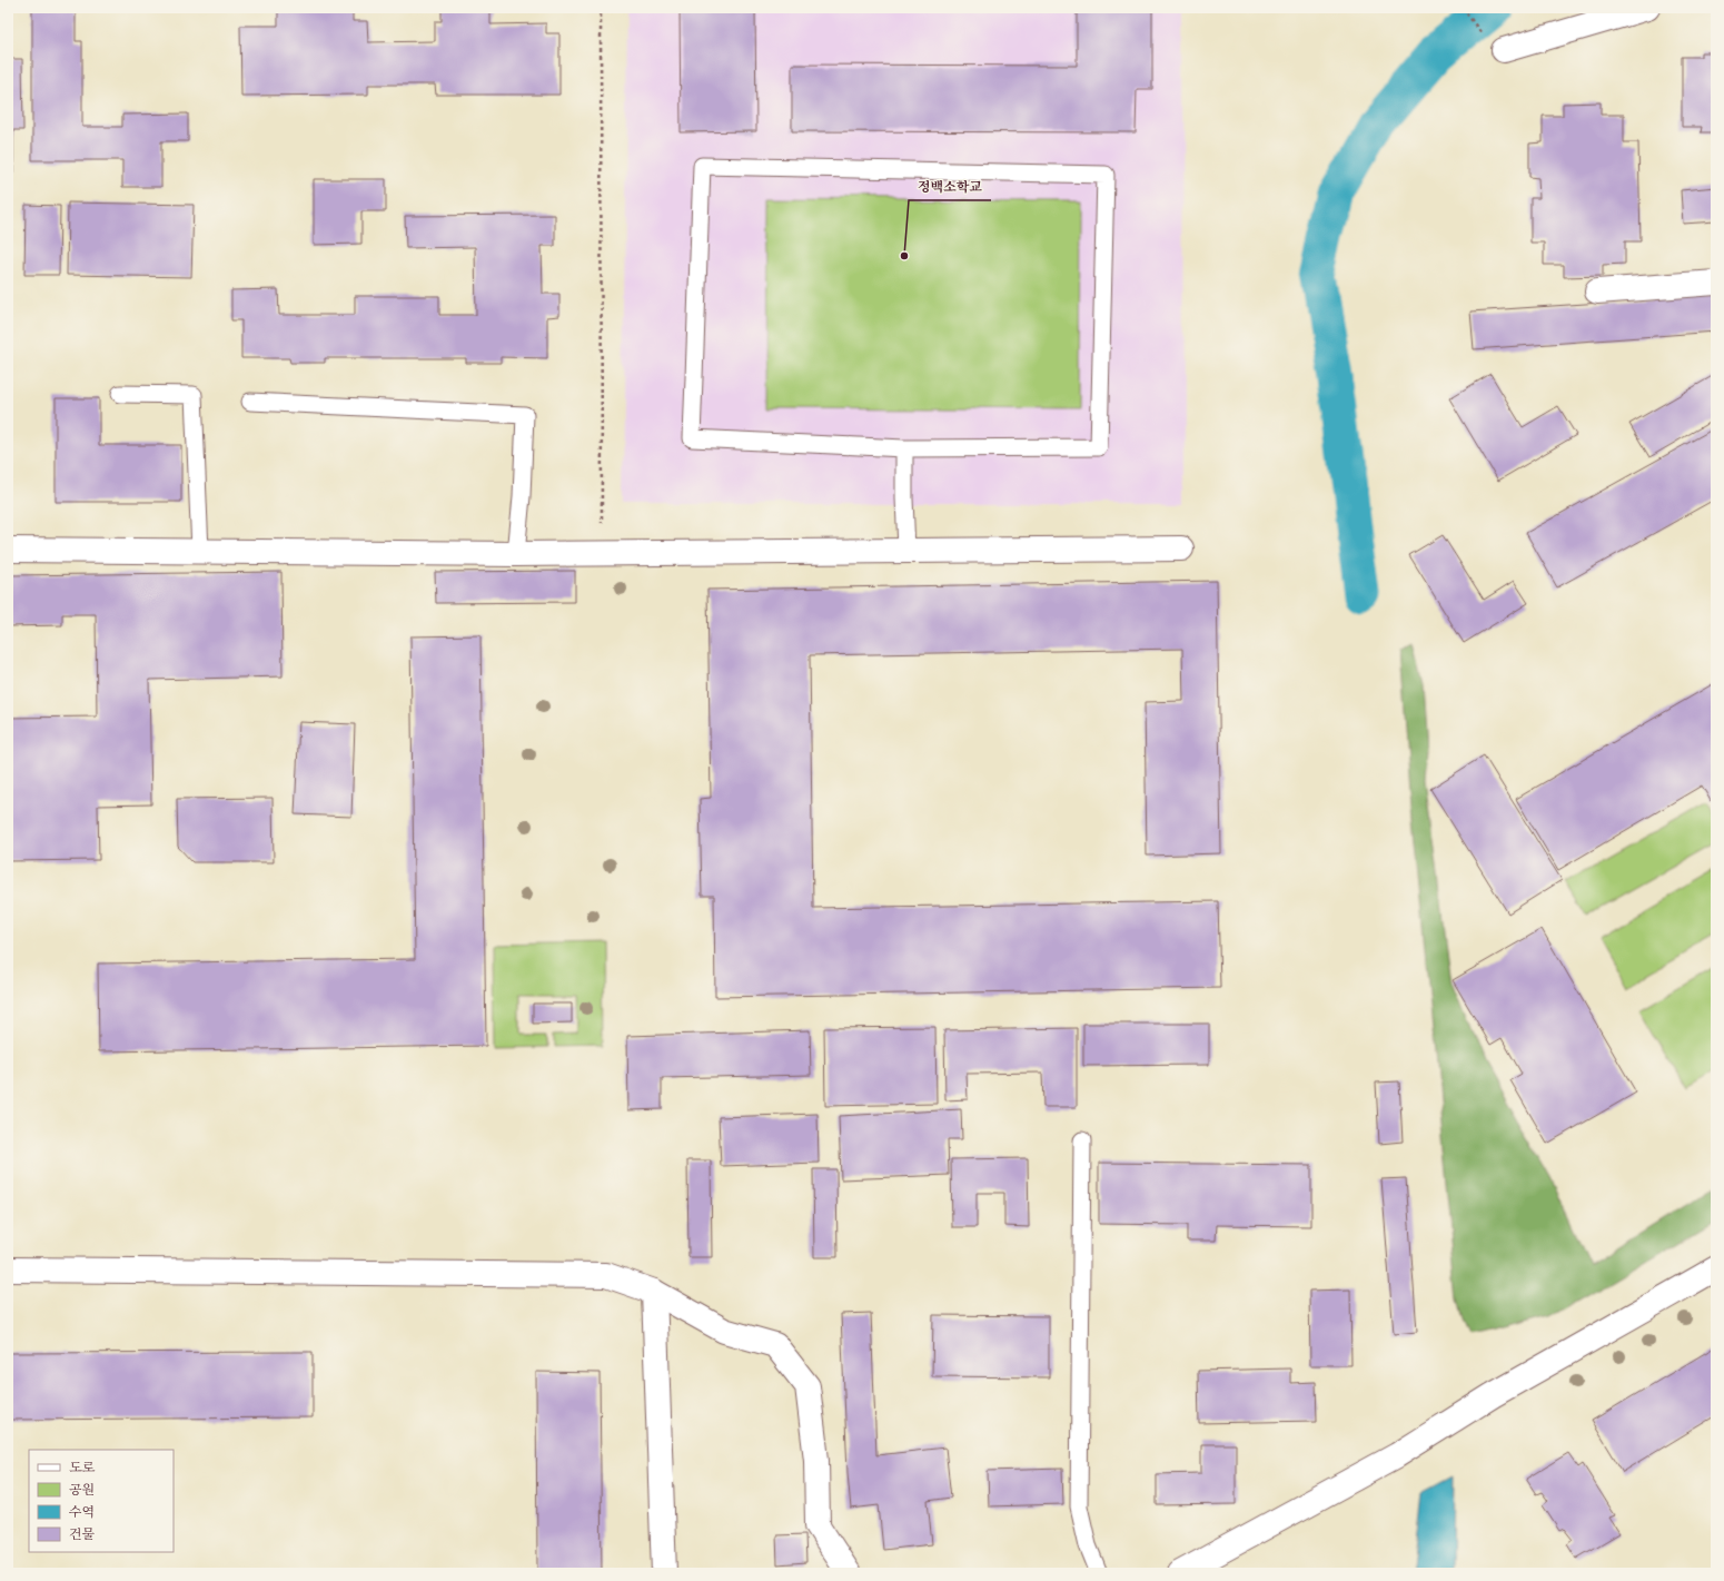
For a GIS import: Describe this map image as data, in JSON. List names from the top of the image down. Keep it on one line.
{"places":["정백소학교"],"legend":["도로","공원","수역","건물"]}
